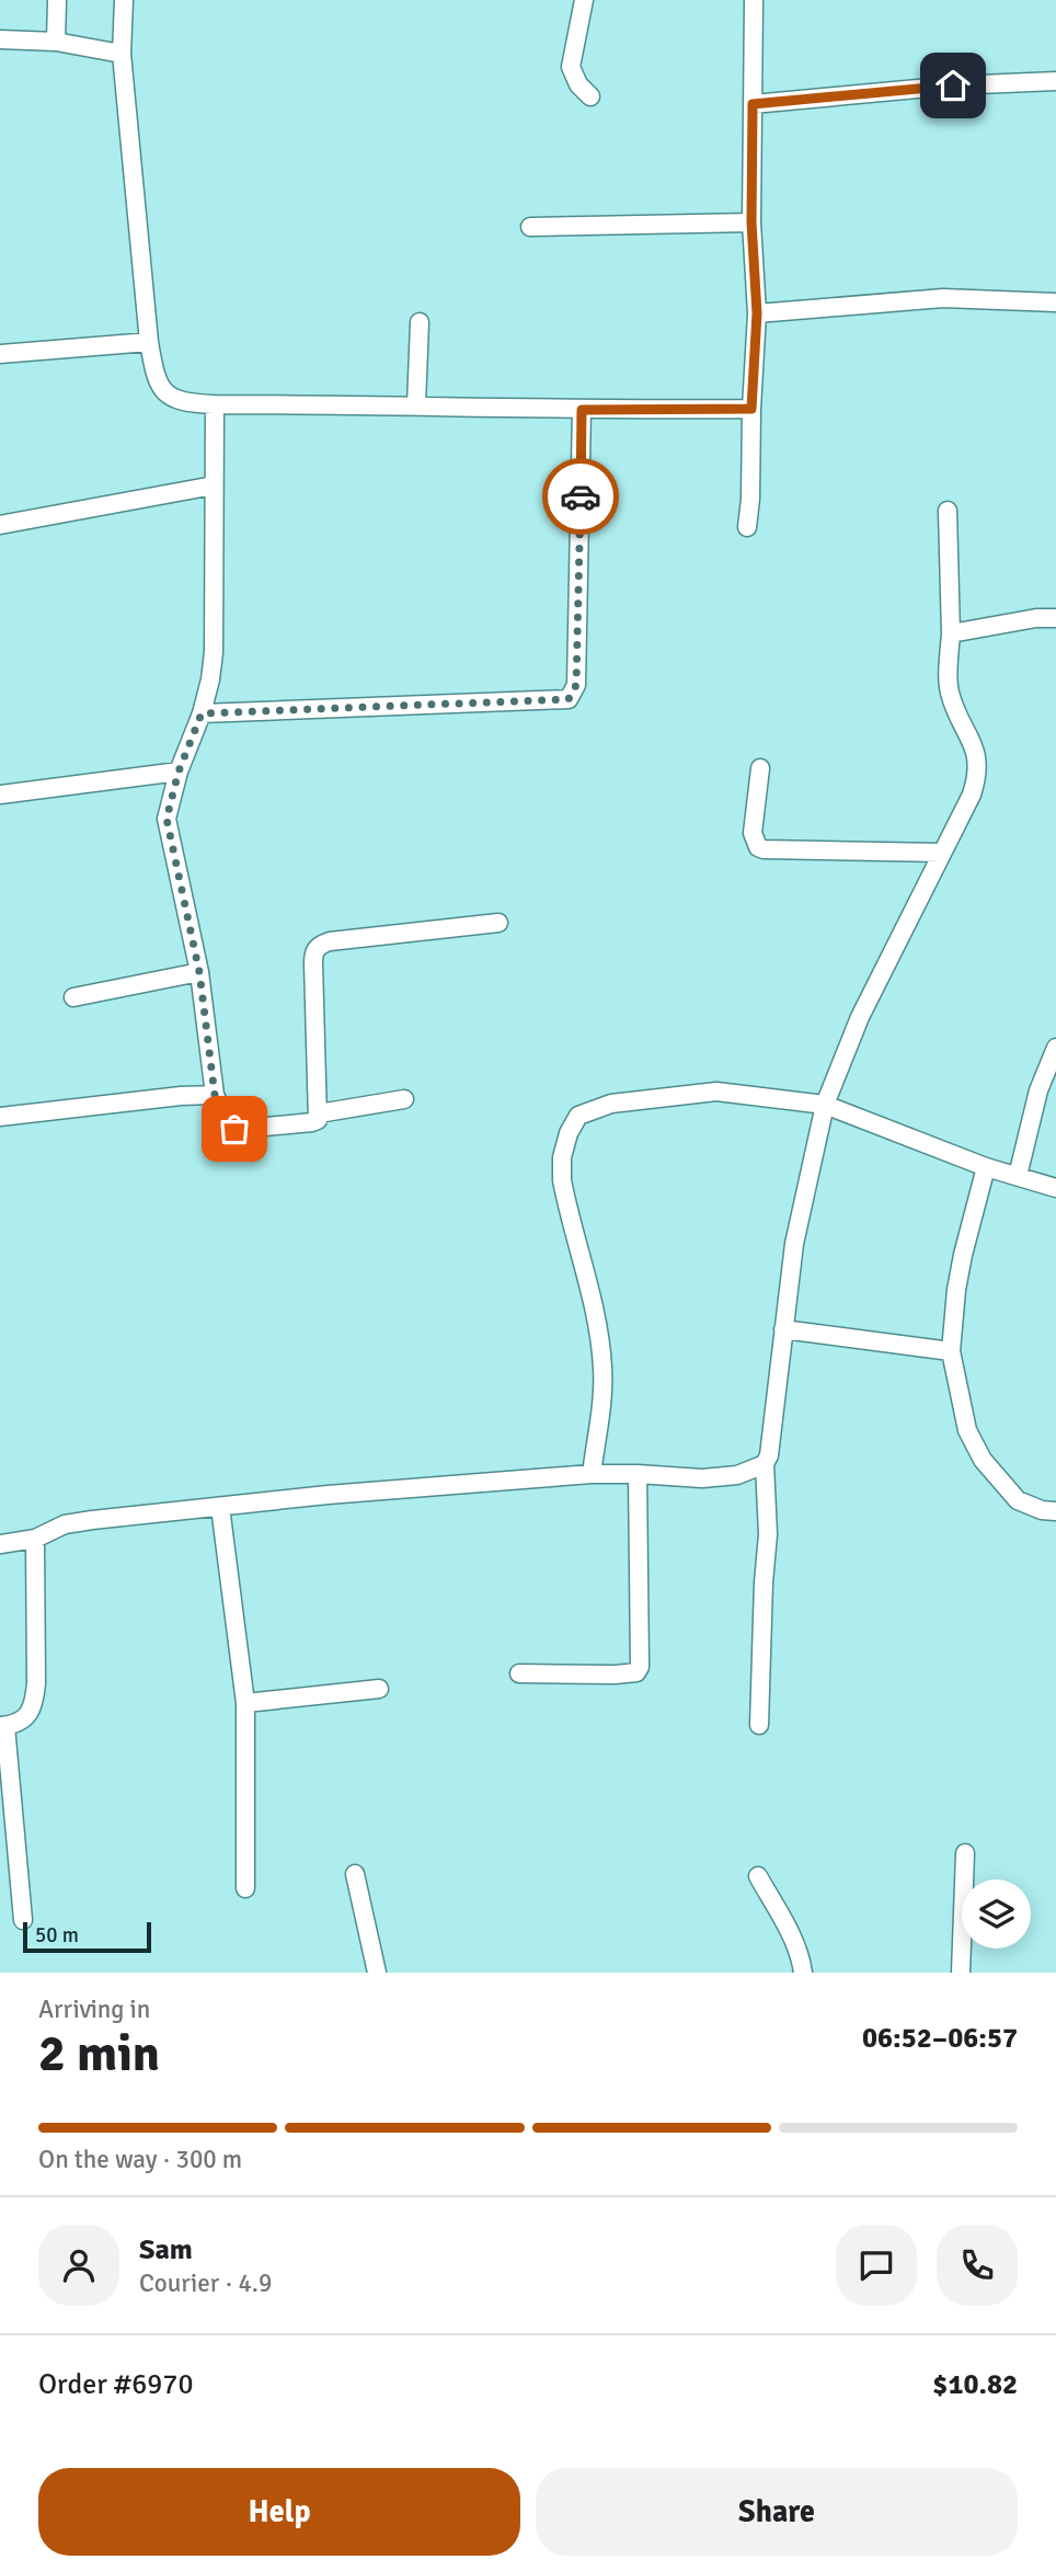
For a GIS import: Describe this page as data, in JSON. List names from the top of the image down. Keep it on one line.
{"scale_bar":"50 m","page":{"scale":"50 m","heading":["2 min","Arriving in","06:52–06:57"],"panel":["Sam","Courier · 4.9","Order #6970","$10.82"],"bar":"On the way · 300 m","buttons":["Help","Share"]}}
